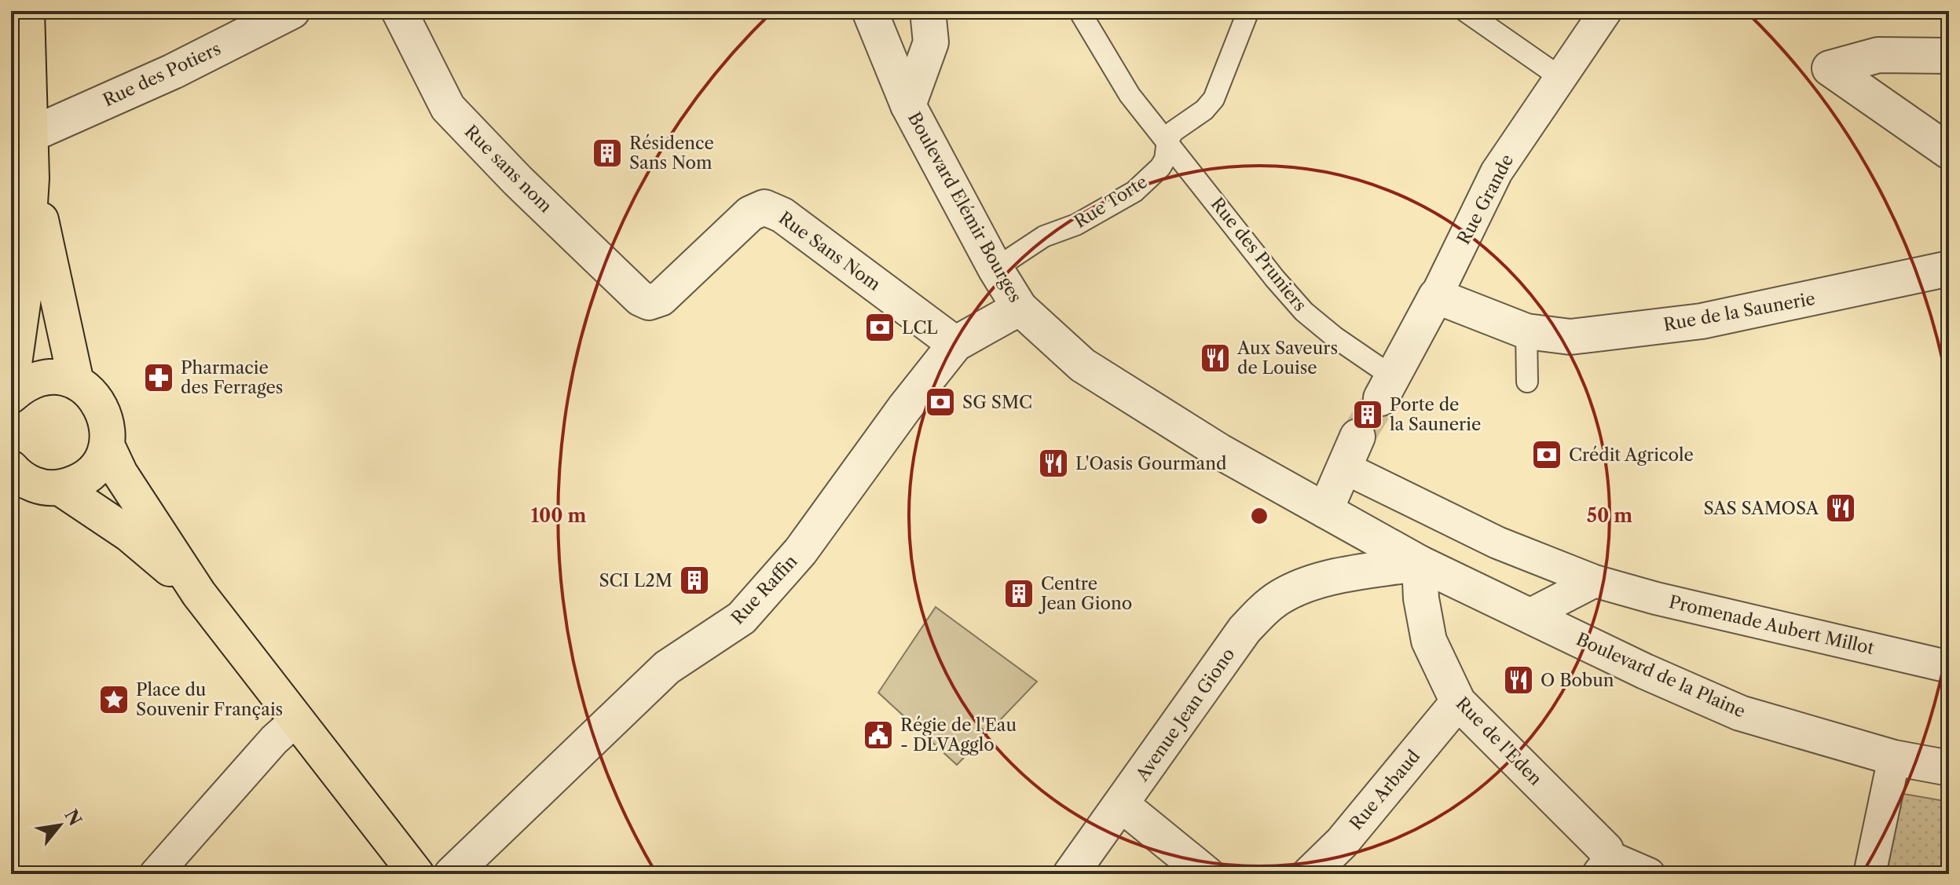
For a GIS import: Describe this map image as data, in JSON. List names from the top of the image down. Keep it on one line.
{"streets":{"street":["Rue des Potiers","Rue sans nom","Rue Grande","Boulevard Elémir Bourges","Rue Sans Nom","Rue de la Saunerie","Rue Raffin","Promenade Aubert Millot","Boulevard de la Plaine","Avenue Jean Giono","Rue de l'Eden","Rue Arbaud"],"lane":["Rue Torte","Rue des Pruniers"]},"crossings":[["Rue sans nom","Rue Sans Nom"],["Rue Grande","Rue des Pruniers"],["Rue Grande","Rue de la Saunerie"],["Rue Torte","Boulevard Elémir Bourges"],["Rue Torte","Rue des Pruniers"],["Boulevard Elémir Bourges","Rue Raffin"],["Boulevard Elémir Bourges","Boulevard de la Plaine"],["Rue Sans Nom","Rue Raffin"],["Boulevard de la Plaine","Avenue Jean Giono"],["Boulevard de la Plaine","Rue de l'Eden"],["Avenue Jean Giono","Rue de l'Eden"],["Rue de l'Eden","Rue Arbaud"]],"places":{"building":["Résidence Sans Nom","Porte de la Saunerie","SCI L2M","Centre Jean Giono"],"bank":["LCL","SG SMC","Crédit Agricole"],"restaurant":["Aux Saveurs de Louise","L'Oasis Gourmand","SAS SAMOSA","O Bobun"],"pharmacy":["Pharmacie des Ferrages"],"place":["Place du Souvenir Français"],"public building":["Régie de l'Eau - DLVAgglo"]},"north":"top right","rings":["50 m","100 m"]}
